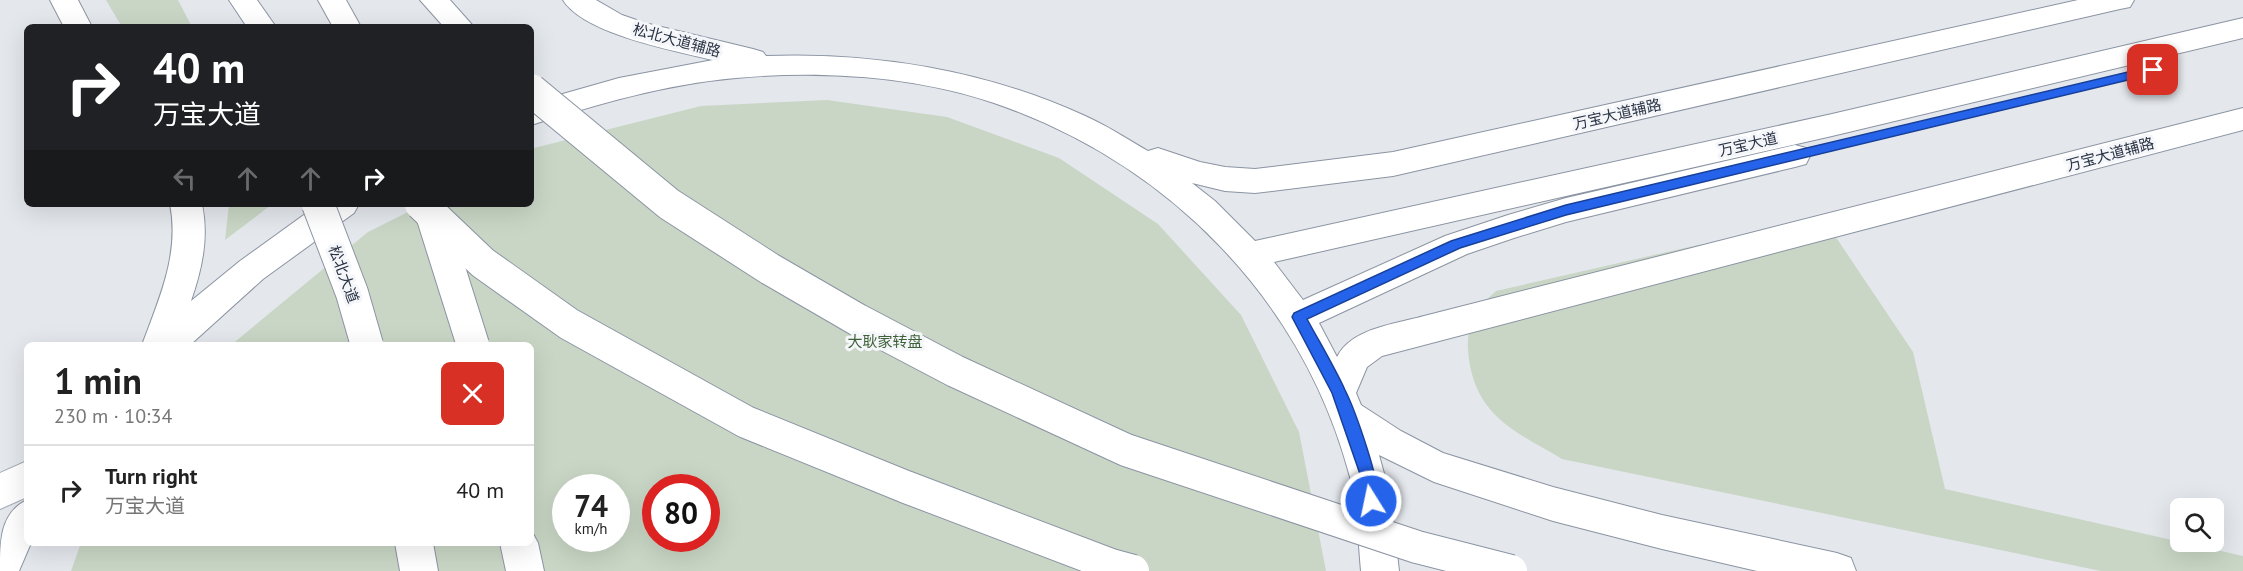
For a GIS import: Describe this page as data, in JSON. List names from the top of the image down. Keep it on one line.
{"streets":{"main road":["松北大道辅路","万宝大道辅路","万宝大道","松北大道"]},"parks":["大耿家转盘"],"page":{"turn":["40 m","万宝大道"],"heading":["1 min","230 m · 10:34"],"list":[{"name":"Turn right","note":"万宝大道","value":"40 m"}],"speed":"74 km/h","limit":"80"}}
